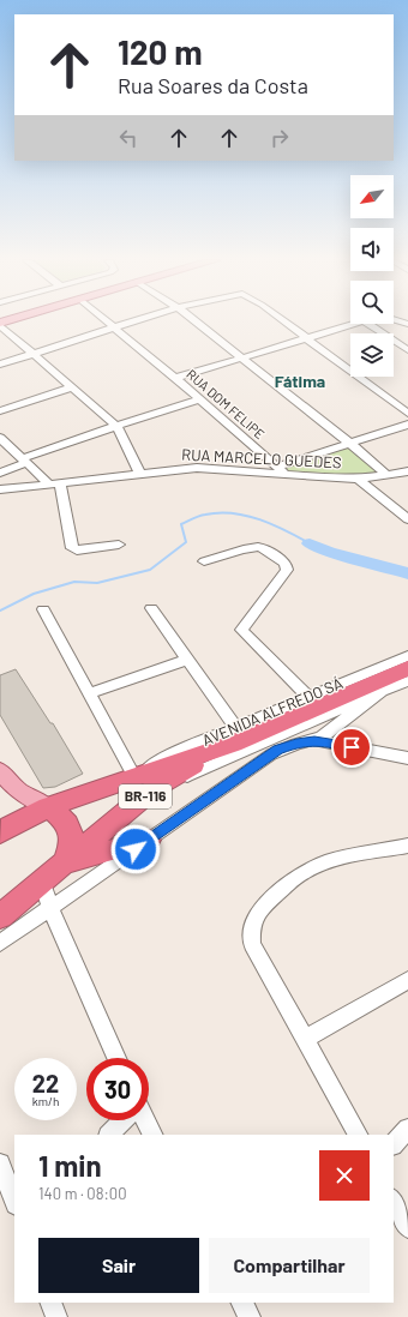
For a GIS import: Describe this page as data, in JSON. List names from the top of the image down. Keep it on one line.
{"streets":{"highway":["AVENIDA ALFREDO SÁ","BR-116"],"street":["RUA DOM FELIPE","RUA MARCELO GUEDES"]},"crossings":[["RUA DOM FELIPE","RUA MARCELO GUEDES"],["AVENIDA ALFREDO SÁ","BR-116"]],"districts":["Fátima"],"north":"bottom left","page":{"turn":["120 m","Rua Soares da Costa"],"speed":"22 km/h","limit":"30","heading":["1 min","140 m · 08:00"],"buttons":["Sair","Compartilhar"]}}
